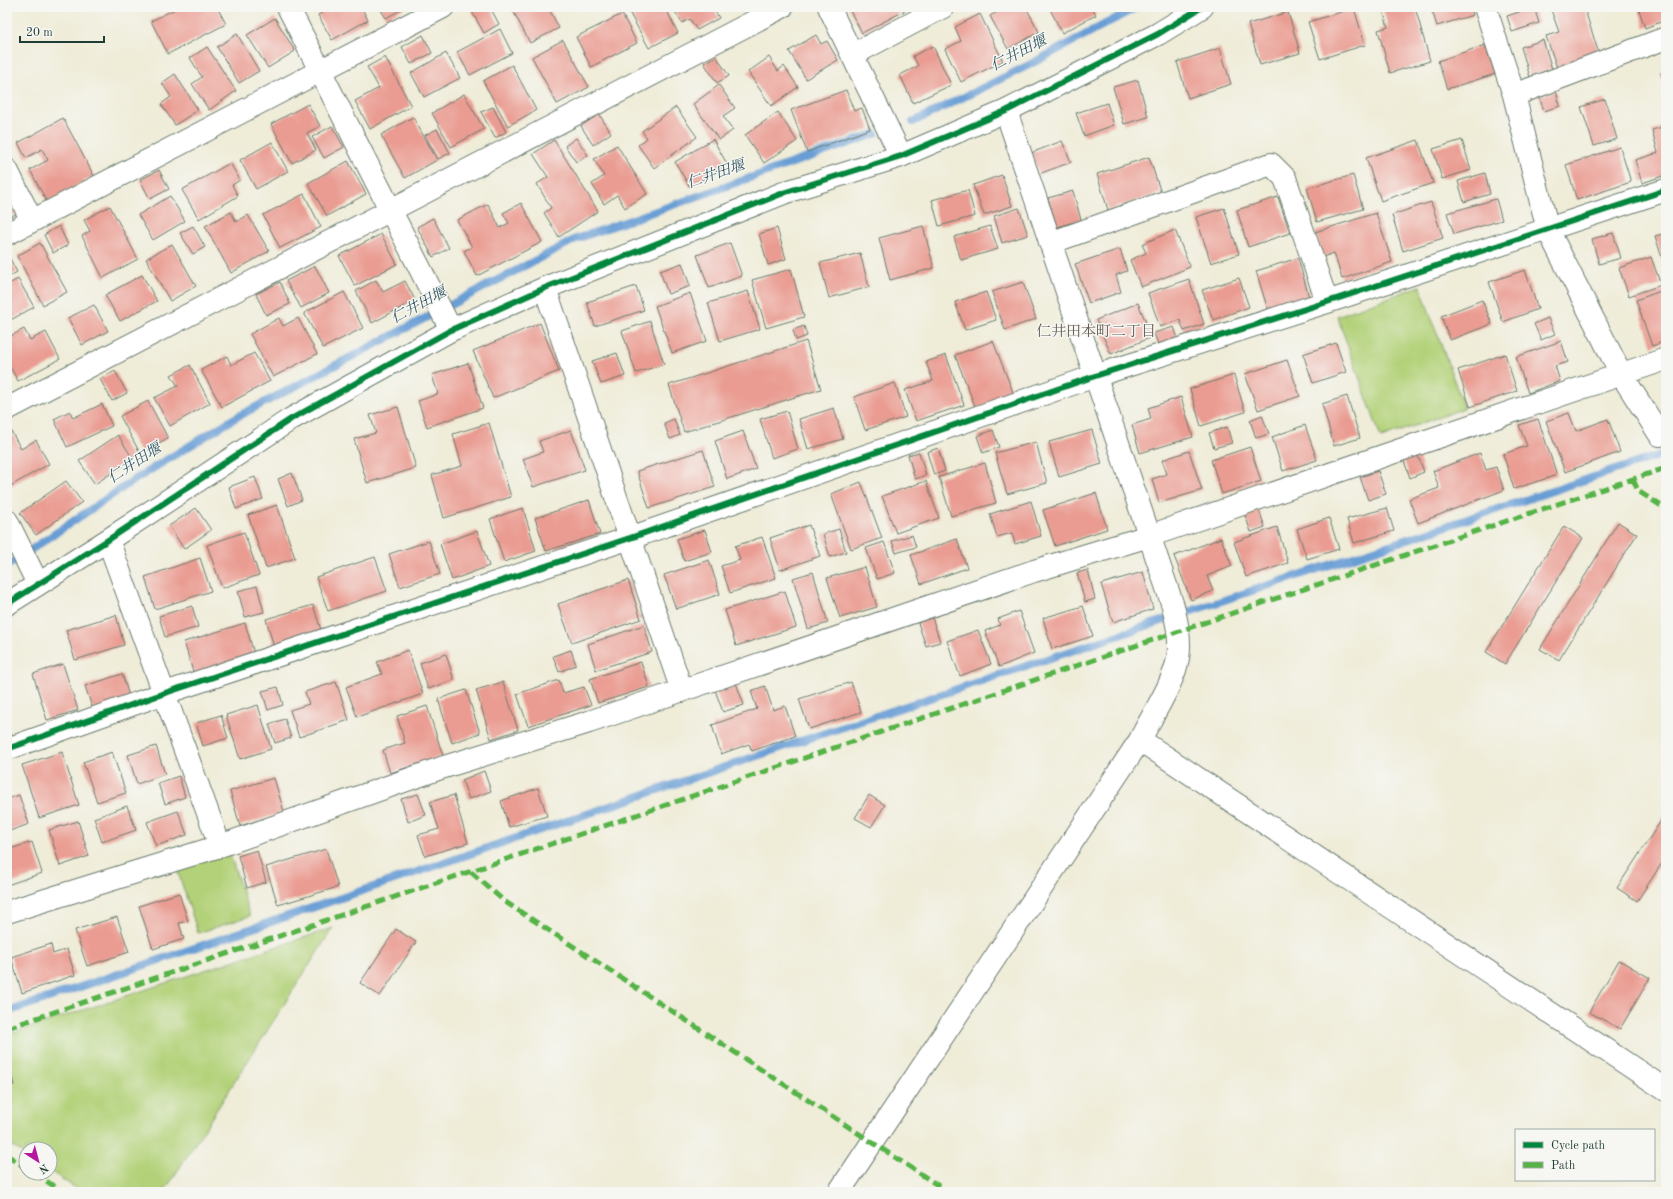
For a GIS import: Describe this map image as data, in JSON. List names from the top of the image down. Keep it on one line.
{"districts":["仁井田本町二丁目"],"water":["仁井田堰"],"legend":["Cycle path","Path"],"scale_bar":"20 m","north":"bottom right"}
